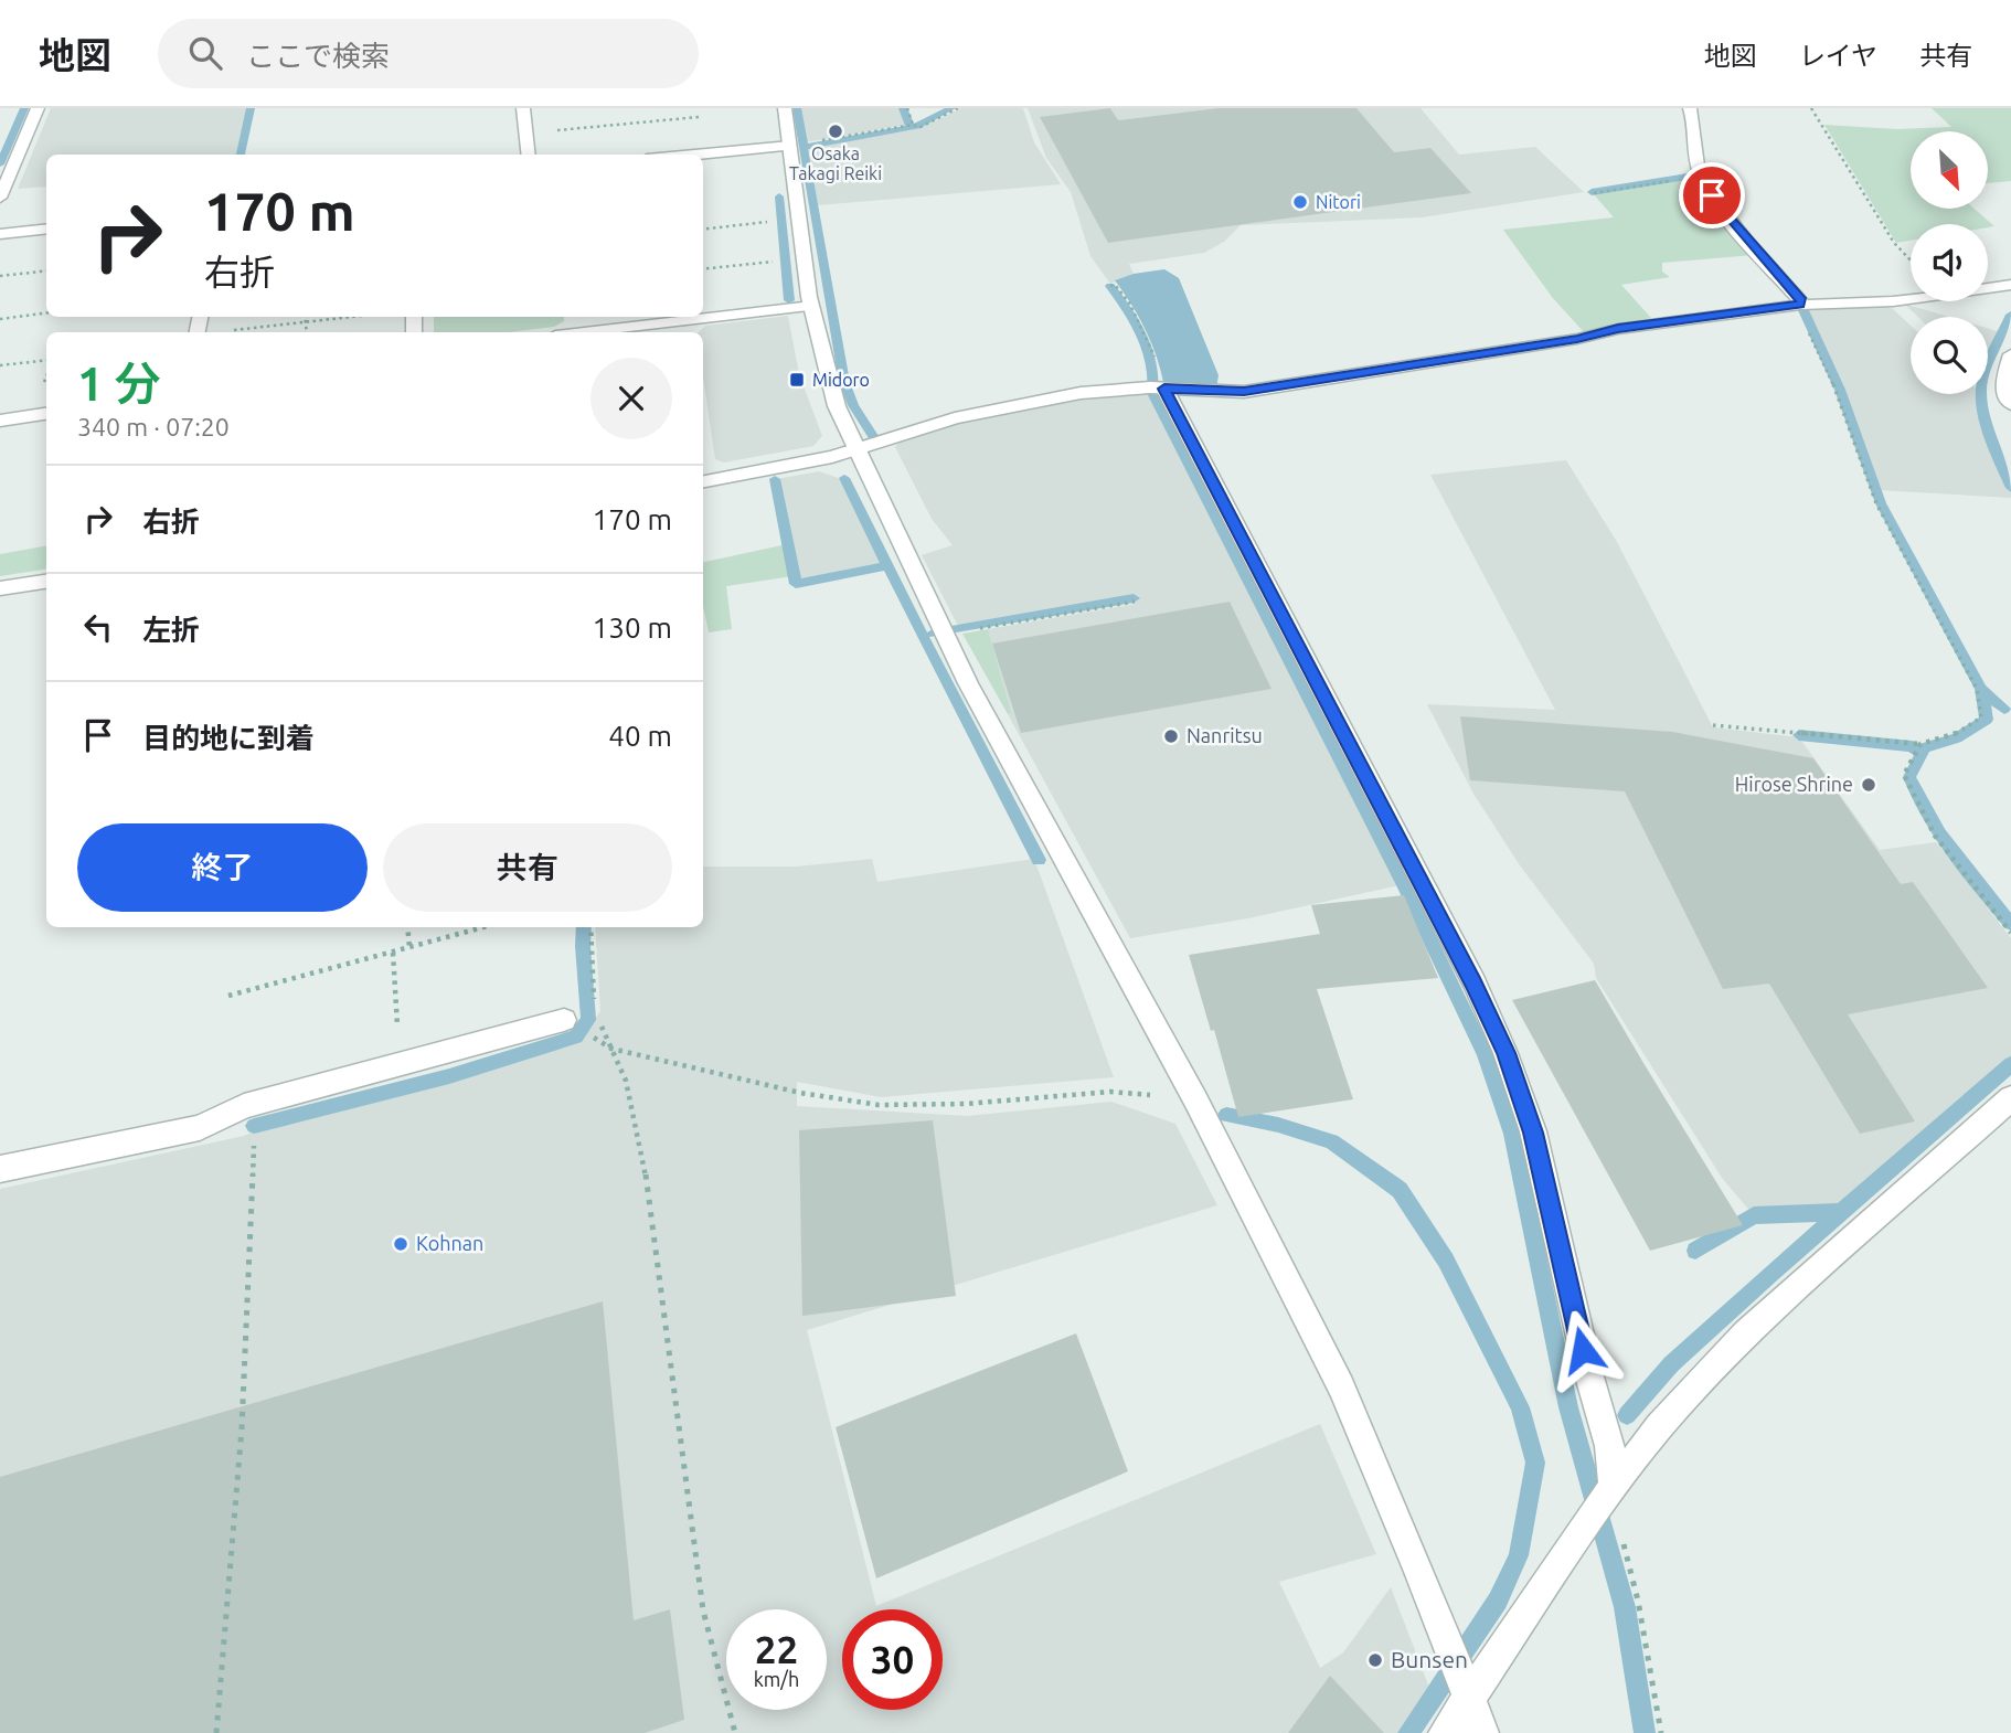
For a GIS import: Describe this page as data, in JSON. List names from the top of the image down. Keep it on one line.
{"places":{"other":["Osaka Takagi Reiki","Nitori","Nanritsu","Hirose Shrine","Kohnan","Bunsen"],"transit":["Midoro"]},"north":"bottom right","page":{"header":"地図","search":"ここで検索","nav":["地図","レイヤ","共有"],"turn":["170 m","右折"],"heading":["1 分","340 m · 07:20"],"list":[{"name":"右折","value":"170 m"},{"name":"左折","value":"130 m"},{"name":"目的地に到着","value":"40 m"}],"buttons":["終了","共有"],"speed":"22 km/h","limit":"30"}}
